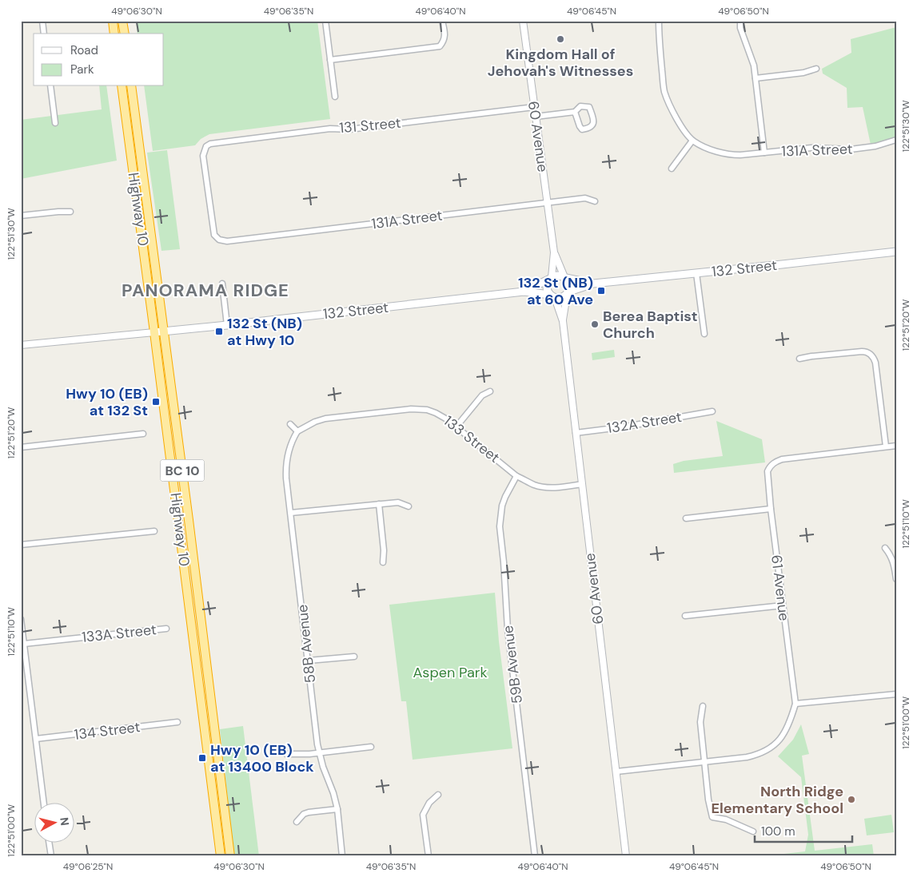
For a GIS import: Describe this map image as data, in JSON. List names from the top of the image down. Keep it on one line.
{"streets":{"highway":["Highway 10","BC 10"],"main road":["132 Street"],"street":["131 Street","60 Avenue","131A Street","132A Street","133 Street","61 Avenue","133A Street","58B Avenue","59B Avenue","134 Street"]},"crossings":[["131 Street","60 Avenue"],["131 Street","131A Street"],["60 Avenue","131A Street"],["60 Avenue","132 Street"],["60 Avenue","132A Street"],["60 Avenue","133 Street"],["Highway 10","132 Street"],["133 Street","58B Avenue"],["133 Street","59B Avenue"]],"districts":["PANORAMA RIDGE"],"parks":["Aspen Park"],"places":{"other":["Kingdom Hall of Jehovah's Witnesses","Berea Baptist Church","North Ridge Elementary School"],"transit":["132 St (NB) at 60 Ave","132 St (NB) at Hwy 10","Hwy 10 (EB) at 132 St","Hwy 10 (EB) at 13400 Block"]},"legend":["Road","Park"],"scale_bar":"100 m","north":"right","coordinates":["49°06'30\"N","49°06'35\"N","49°06'40\"N","49°06'45\"N","49°06'50\"N","122°51'30\"W","122°51'20\"W","122°51'10\"W","122°51'00\"W","49°06'25\"N"]}
